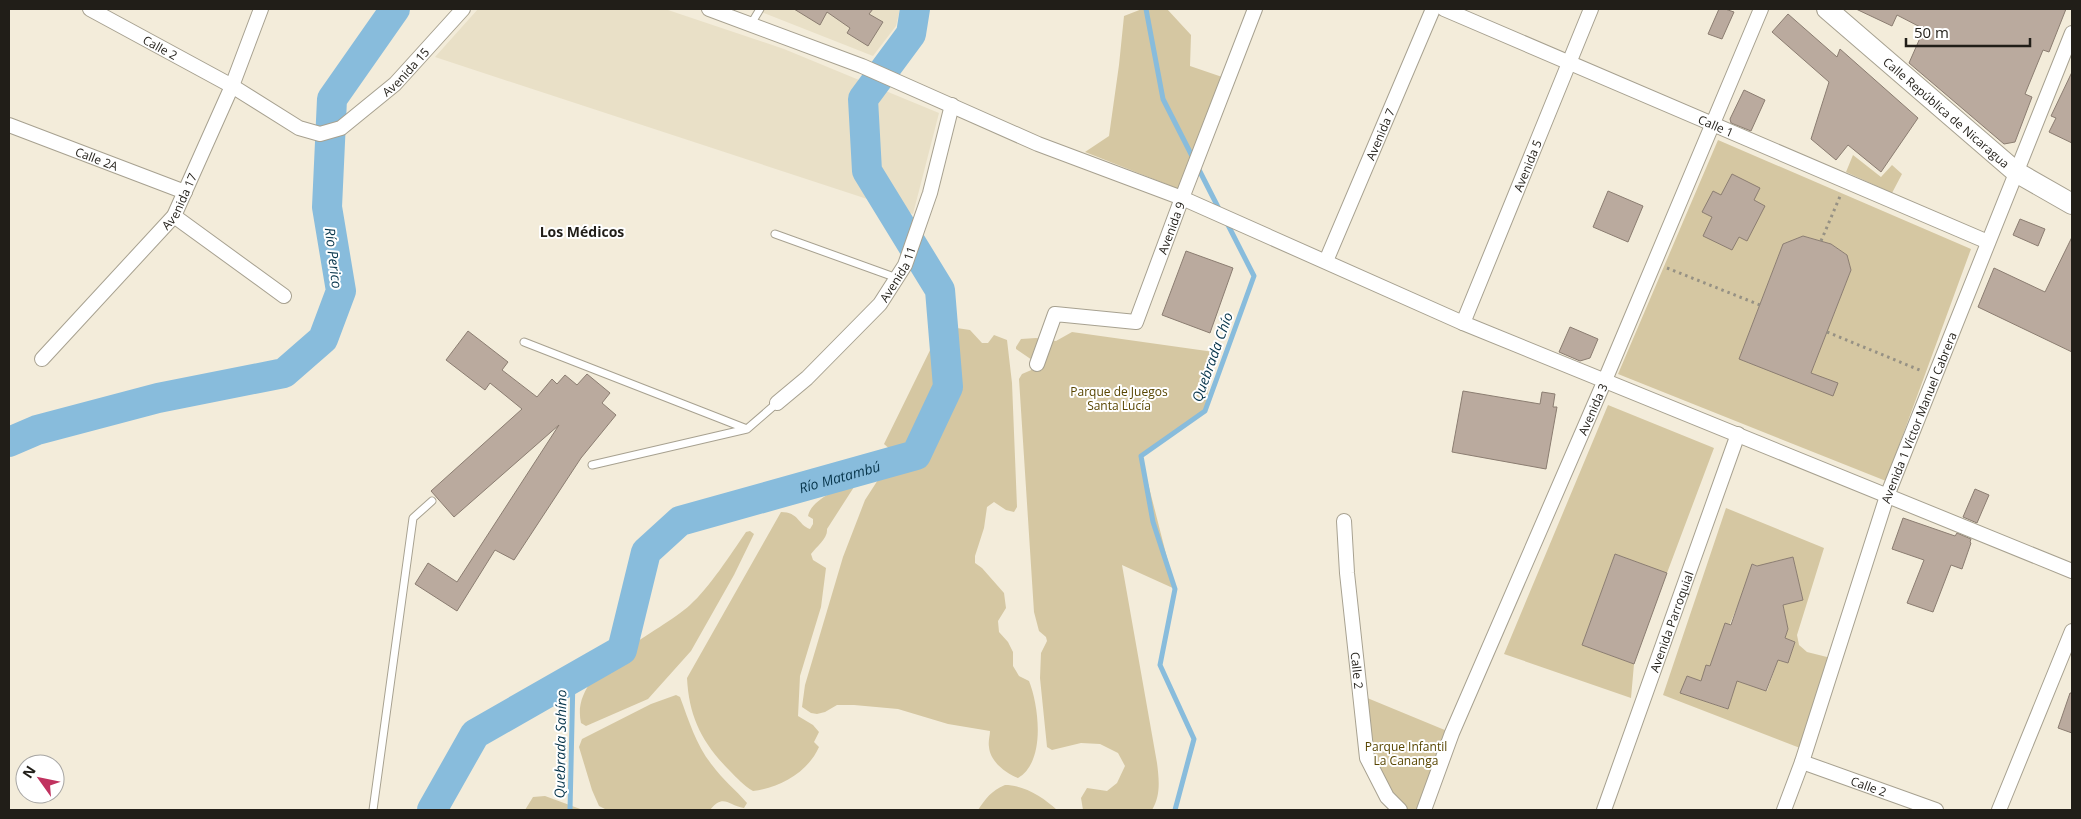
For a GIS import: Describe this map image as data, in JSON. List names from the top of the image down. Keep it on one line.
{"streets":{"main road":["Calle República de Nicaragua"],"street":["Calle 2","Avenida 15","Calle 1","Avenida 7","Calle 2A","Avenida 5","Avenida 17","Avenida 9","Avenida 11","Avenida 3","Avenida 1 Víctor Manuel Cabrera","Avenida Parroquial"]},"crossings":[["Calle 2","Avenida 15"],["Calle 2","Avenida 17"],["Calle 2","Avenida 1 Víctor Manuel Cabrera"],["Avenida 15","Avenida 17"],["Calle República de Nicaragua","Avenida 1 Víctor Manuel Cabrera"],["Calle 1","Avenida 5"],["Calle 1","Avenida 3"],["Calle 1","Avenida 1 Víctor Manuel Cabrera"],["Calle 2A","Avenida 17"]],"districts":["Los Médicos"],"water":["Río Perico","Quebrada Chío","Río Matambú","Quebrada Sahíno"],"parks":["Parque de Juegos Santa Lucía","Parque Infantil La Cananga"],"scale_bar":"50 m","north":"top left"}
